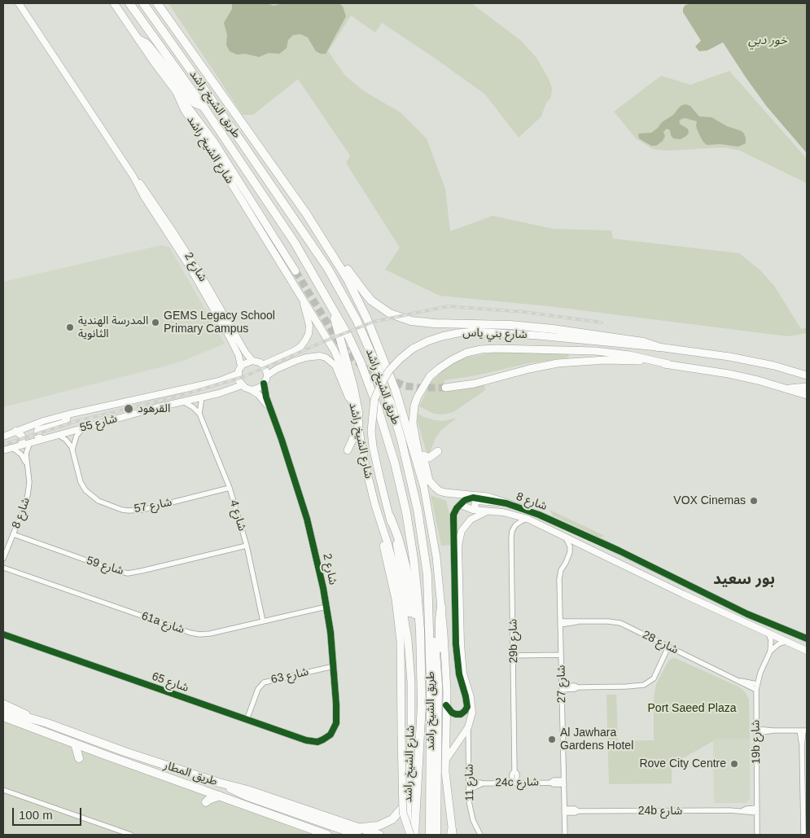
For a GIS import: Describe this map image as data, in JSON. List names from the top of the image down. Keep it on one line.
{"streets":{"highway":["طريق الشيخ راشد","طريق المطار"],"main road":["شارع الشيخ راشد","شارع بني ياس"],"street":["شارع 2","شارع 55","شارع 8","شارع 57","شارع 4","شارع 59","61a شارع","29b شارع","شارع 28","شارع 63","شارع 65","شارع 27","19b شارع","شارع 11","24c شارع","24b شارع"]},"crossings":[["شارع الشيخ راشد","شارع بني ياس"],["شارع 2","شارع 55"],["شارع 2","61a شارع"],["شارع 2","شارع 63"],["شارع 2","شارع 65"],["شارع 55","شارع 8"],["شارع 55","شارع 57"],["شارع 8","شارع 59"],["شارع 8","29b شارع"],["شارع 8","شارع 27"],["شارع 8","19b شارع"],["شارع 57","شارع 4"],["شارع 4","شارع 59"],["شارع 4","61a شارع"],["29b شارع","24c شارع"],["شارع 28","شارع 27"],["شارع 28","19b شارع"],["شارع 63","شارع 65"],["شارع 27","24c شارع"],["شارع 27","24b شارع"],["19b شارع","24b شارع"],["شارع 11","24c شارع"]],"districts":["بور سعيد"],"water":["خور دبي"],"parks":["Port Saeed Plaza"],"places":["GEMS Legacy School Primary Campus","المدرسة الهندية الثانوية","القرهود","VOX Cinemas","Al Jawhara Gardens Hotel","Rove City Centre"],"scale_bar":"100 m"}
